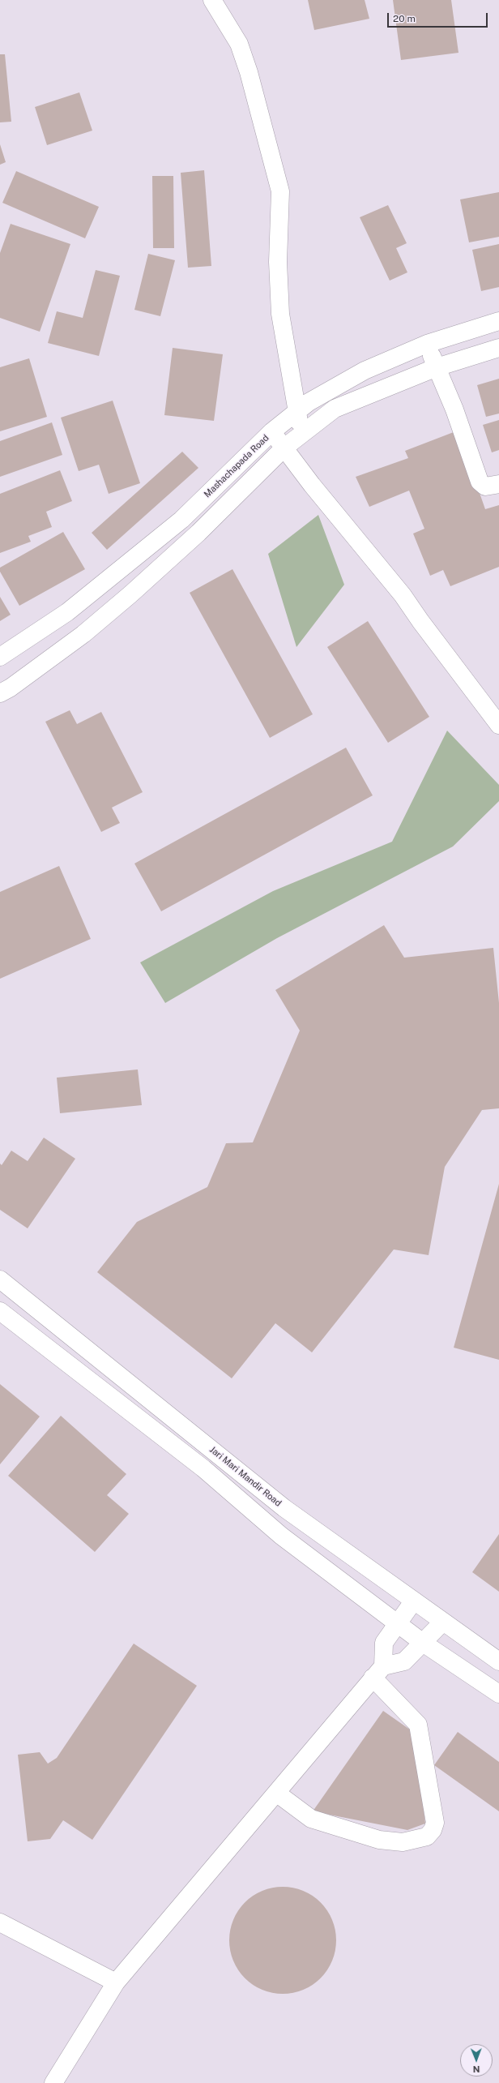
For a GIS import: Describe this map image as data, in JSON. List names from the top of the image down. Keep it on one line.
{"streets":{"street":["Mashachapada Road","Jari Mari Mandir Road"]},"scale_bar":"20 m","north":"bottom"}
